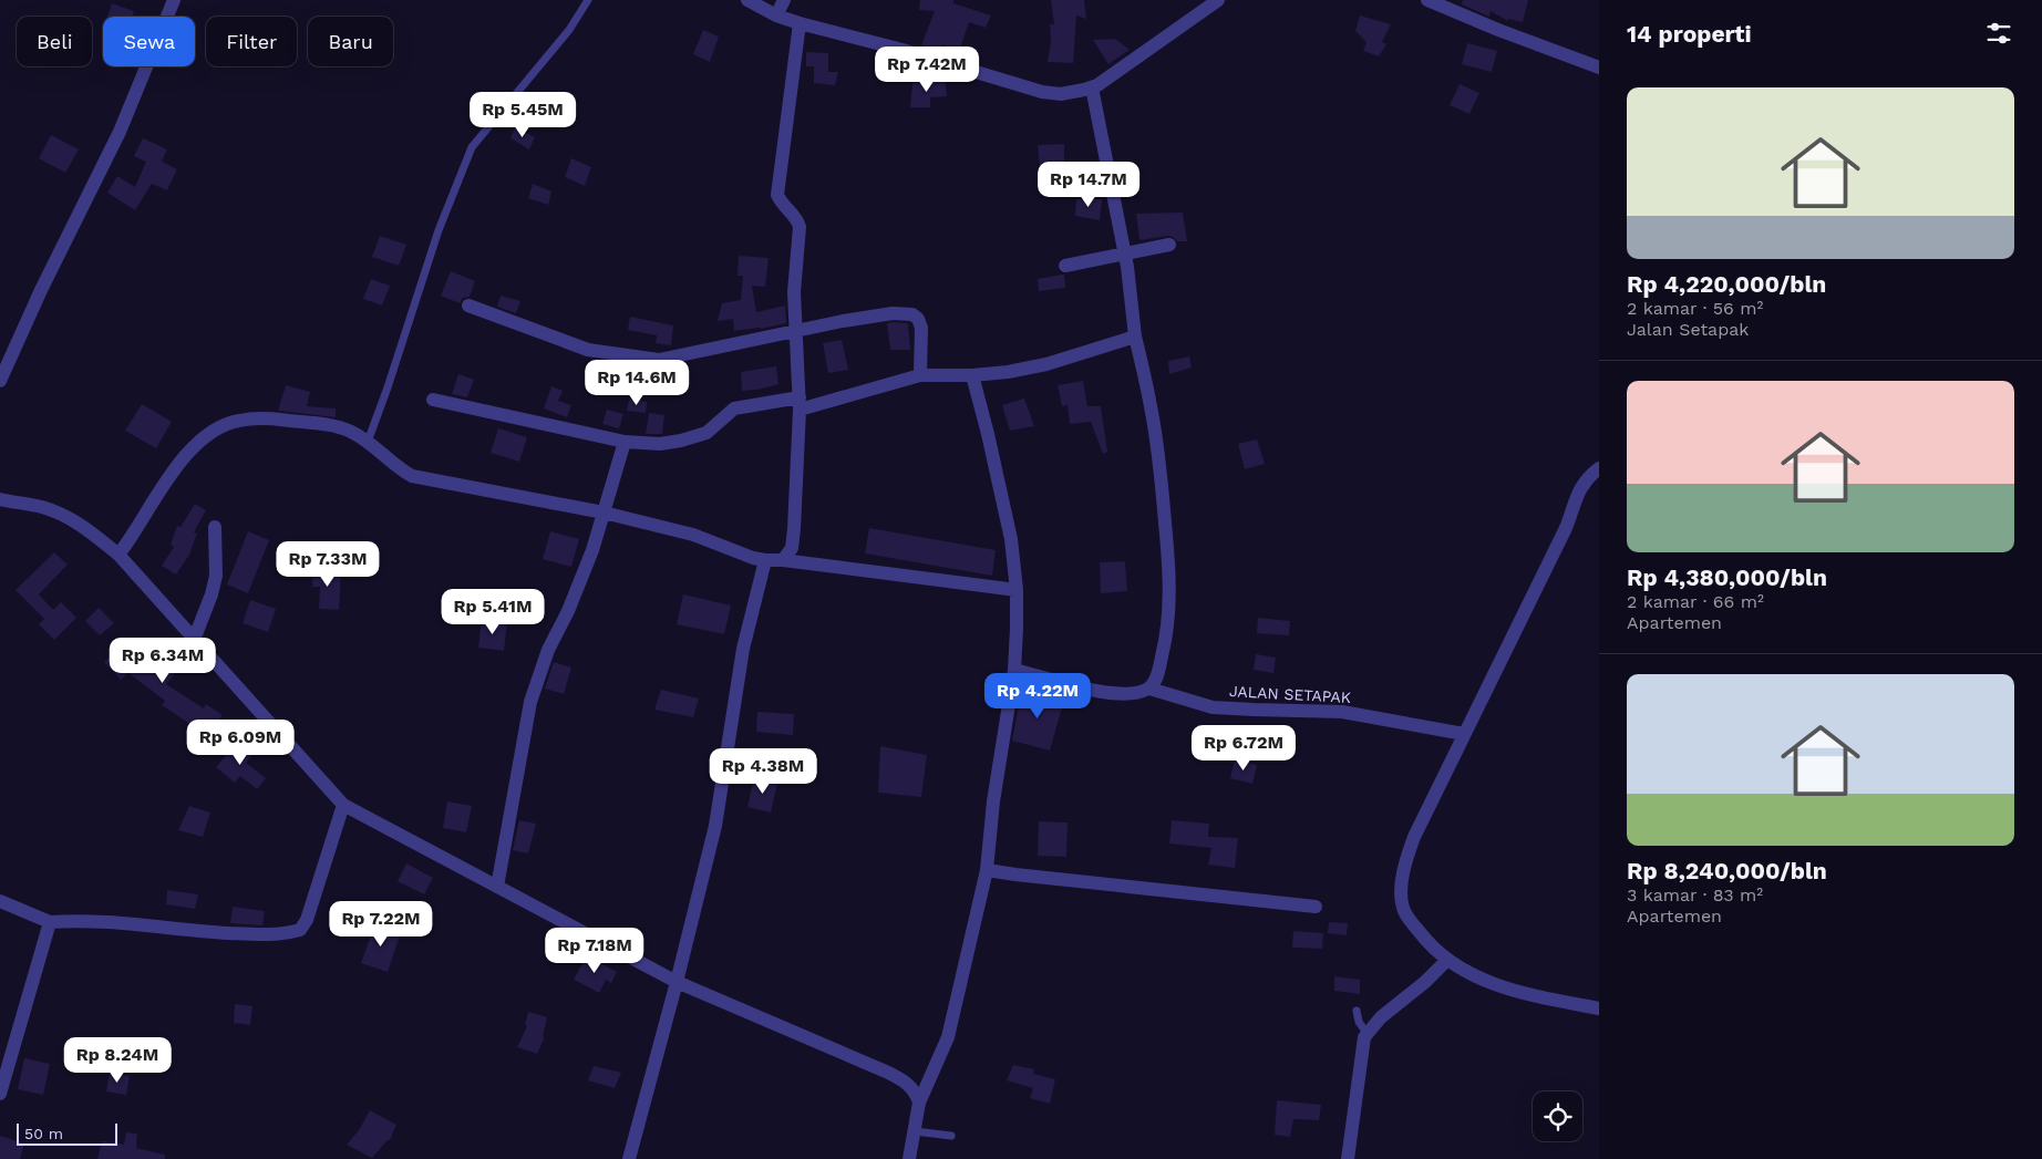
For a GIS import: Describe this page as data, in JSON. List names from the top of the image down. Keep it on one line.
{"streets":{"street":["JALAN SETAPAK"]},"scale_bar":"50 m","page":{"heading":"14 properti","chip":["Beli","Sewa","Filter","Baru"],"price":["Rp 7.42M","Rp 5.45M","Rp 14.7M","Rp 14.6M","Rp 7.33M","Rp 5.41M","Rp 6.34M","Rp 4.22M","Rp 6.09M","Rp 6.72M","Rp 4.38M","Rp 7.22M","Rp 7.18M","Rp 8.24M"],"list":[{"name":"Rp 4,220,000/bln","note":"2 kamar · 56 m² · Jalan Setapak"},{"name":"Rp 4,380,000/bln","note":"2 kamar · 66 m² · Apartemen"},{"name":"Rp 8,240,000/bln","note":"3 kamar · 83 m² · Apartemen"}],"scale":"50 m"}}
